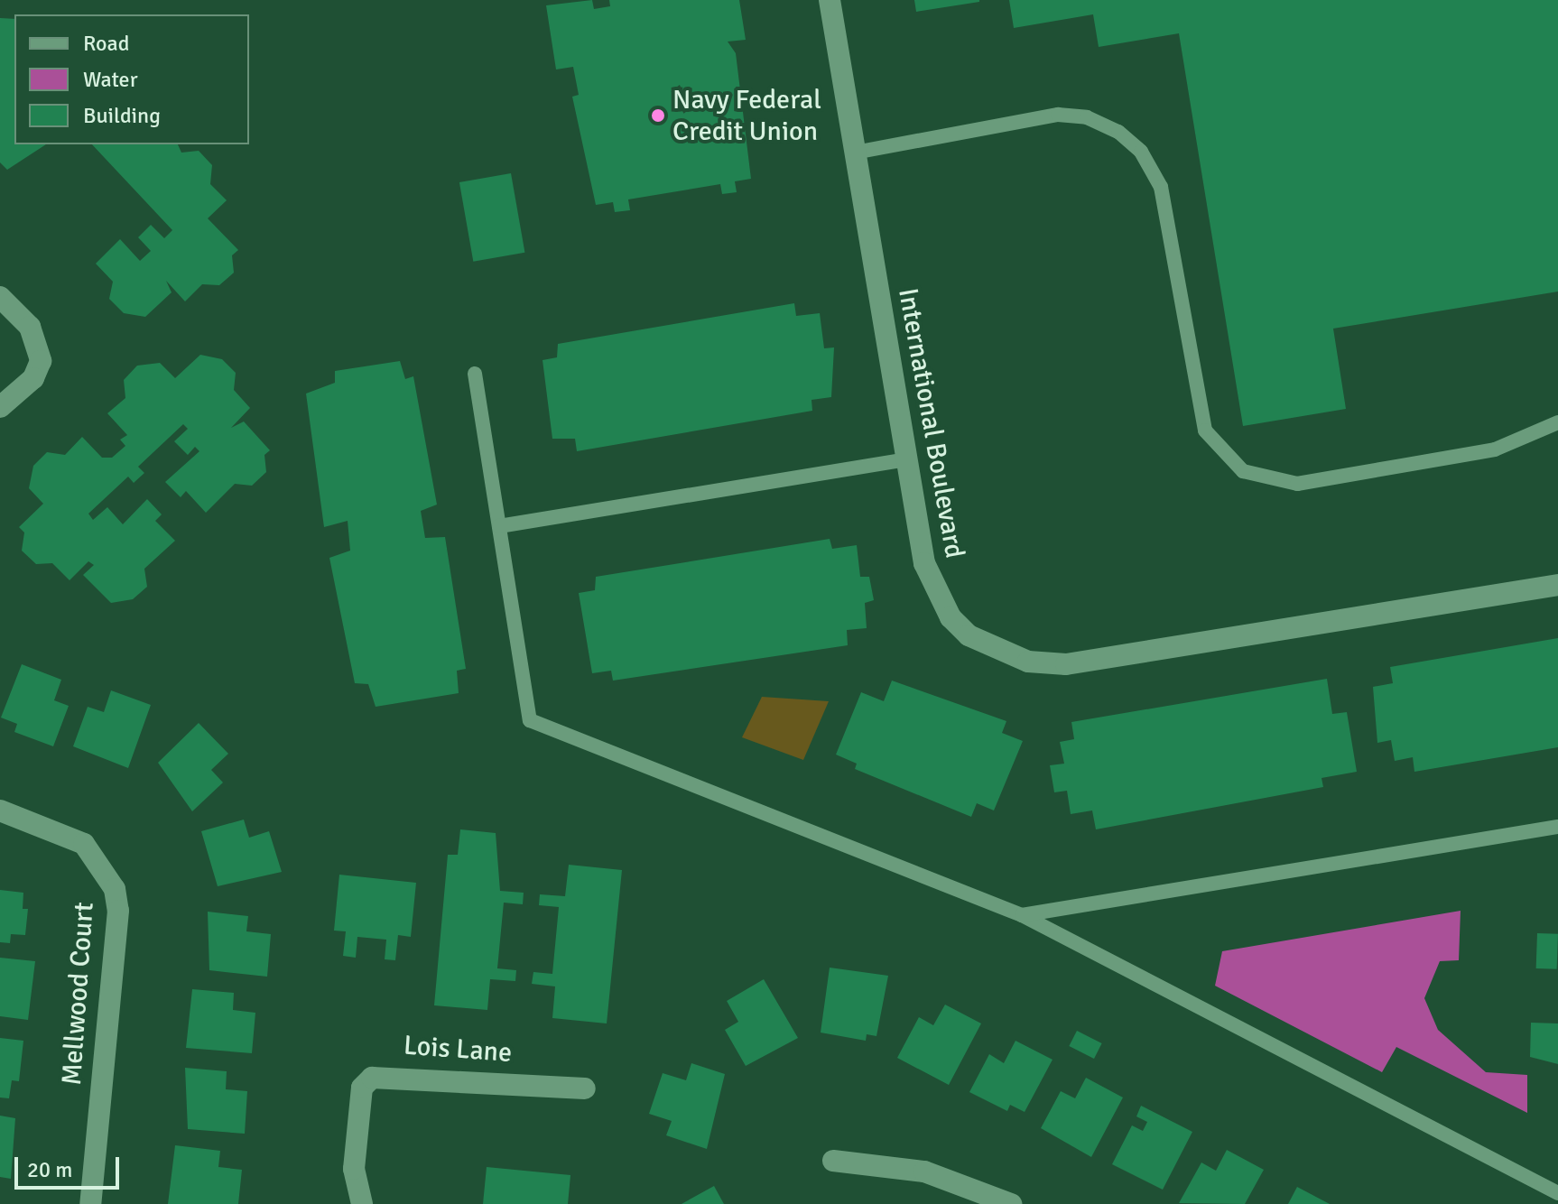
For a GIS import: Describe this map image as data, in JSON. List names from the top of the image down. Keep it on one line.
{"streets":{"street":["International Boulevard","Mellwood Court","Lois Lane"]},"places":["Navy Federal Credit Union"],"legend":["Road","Water","Building"],"scale_bar":"20 m"}
